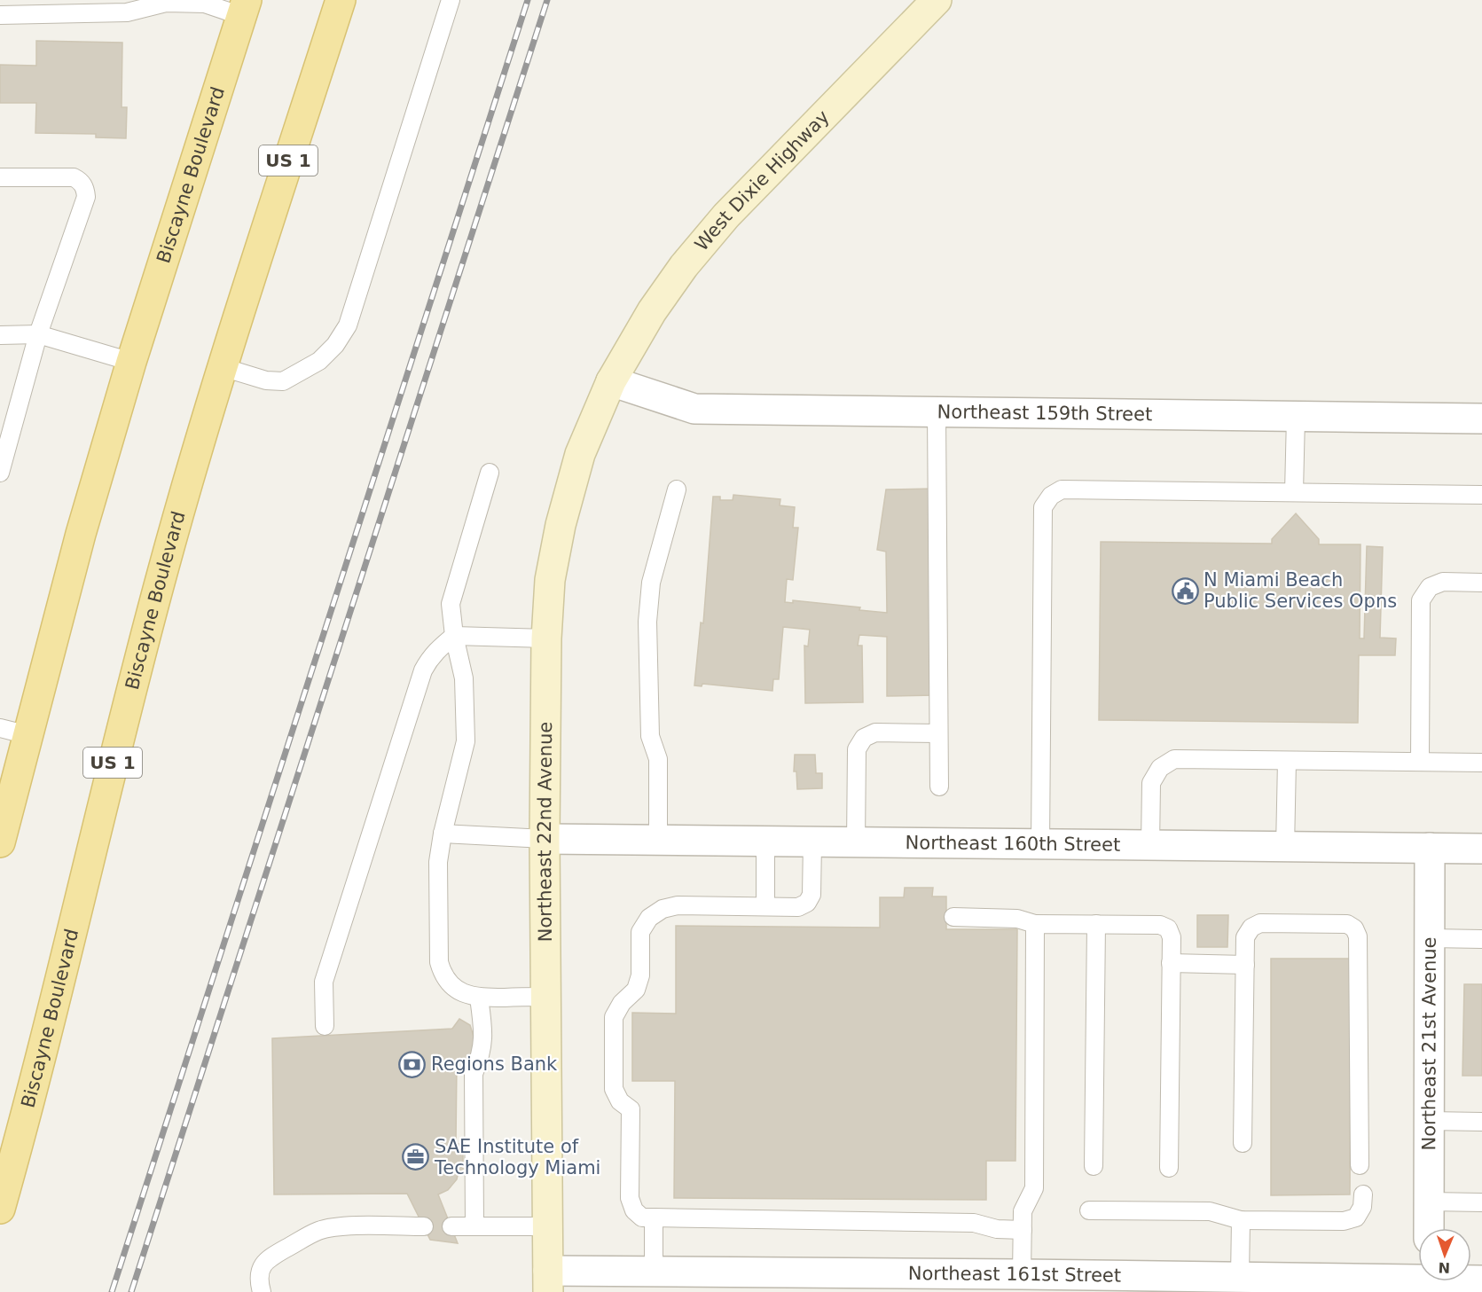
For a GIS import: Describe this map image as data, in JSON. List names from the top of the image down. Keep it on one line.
{"streets":{"main road":["US 1","Biscayne Boulevard","West Dixie Highway","Northeast 22nd Avenue"],"street":["Northeast 159th Street","Northeast 160th Street","Northeast 21st Avenue","Northeast 161st Street"]},"crossings":[["West Dixie Highway","Northeast 159th Street"],["West Dixie Highway","Northeast 22nd Avenue"],["Northeast 159th Street","Northeast 22nd Avenue"],["Northeast 22nd Avenue","Northeast 160th Street"],["Northeast 22nd Avenue","Northeast 161st Street"],["Northeast 160th Street","Northeast 21st Avenue"]],"places":{"public building":["N Miami Beach Public Services Opns"],"bank":["Regions Bank"],"office":["SAE Institute of Technology Miami"]},"north":"bottom"}
